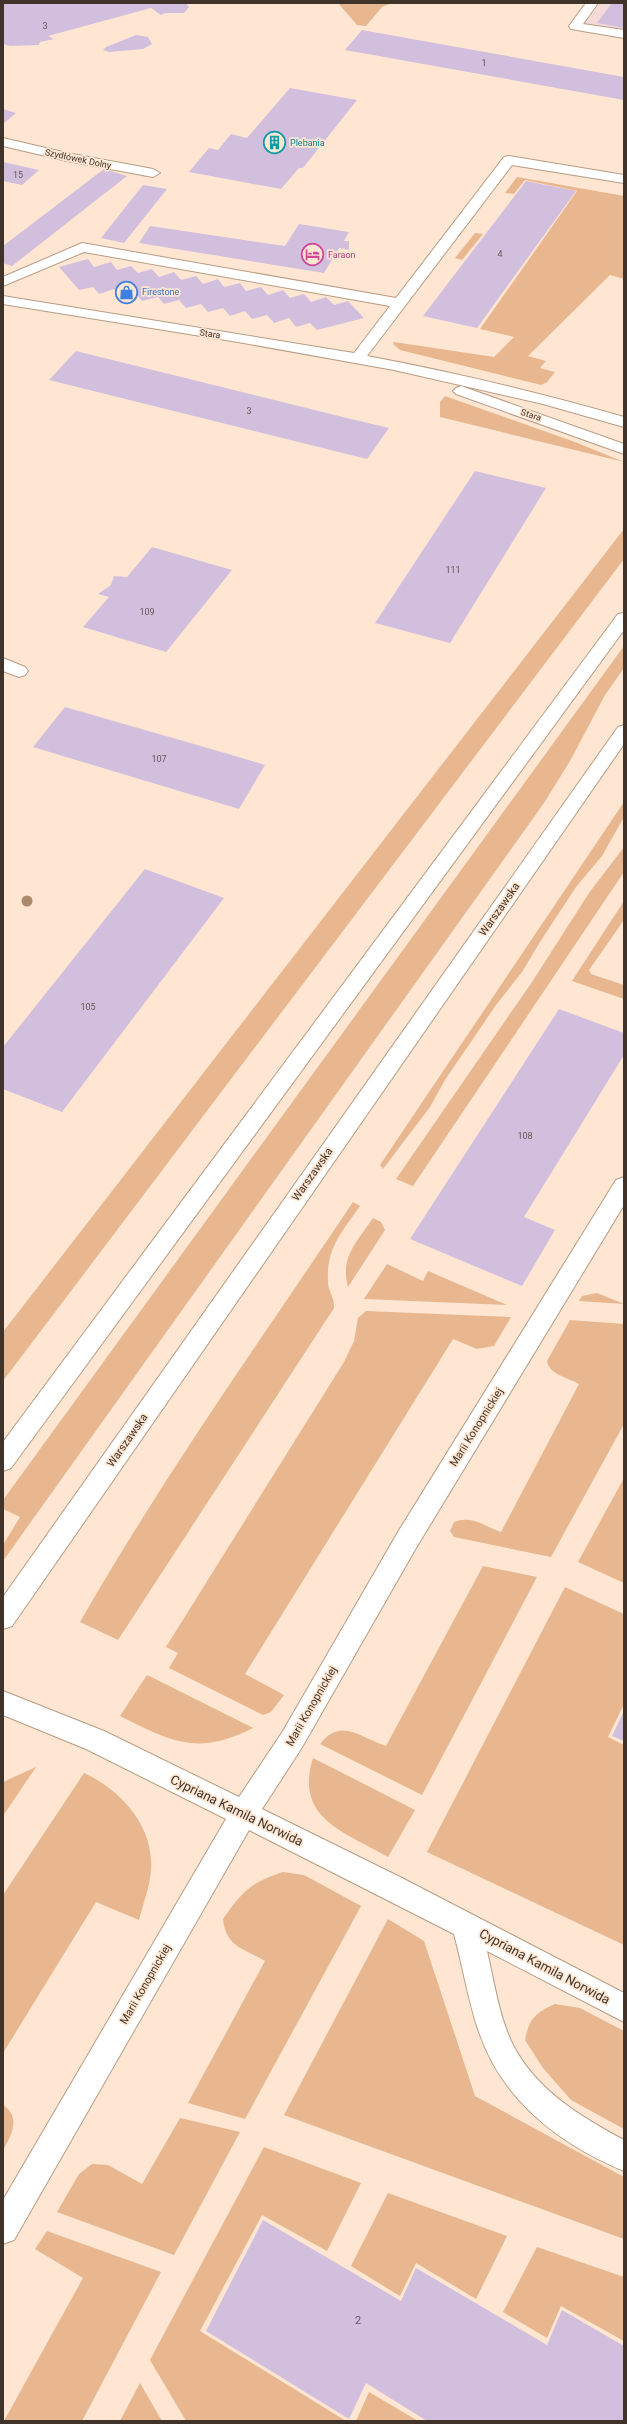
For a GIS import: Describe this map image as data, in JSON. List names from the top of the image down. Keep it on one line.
{"streets":{"street":["Szydłówek Dolny","Stara","Warszawska","Marii Konopnickiej","Cypriana Kamila Norwida"]},"crossings":[["Marii Konopnickiej","Cypriana Kamila Norwida"]],"places":{"building":["Plebania"],"hotel":["Faraon"],"shop":["Firestone"]},"house_numbers":["3","1","15","4","3","111","109","107","105","108","2"]}
